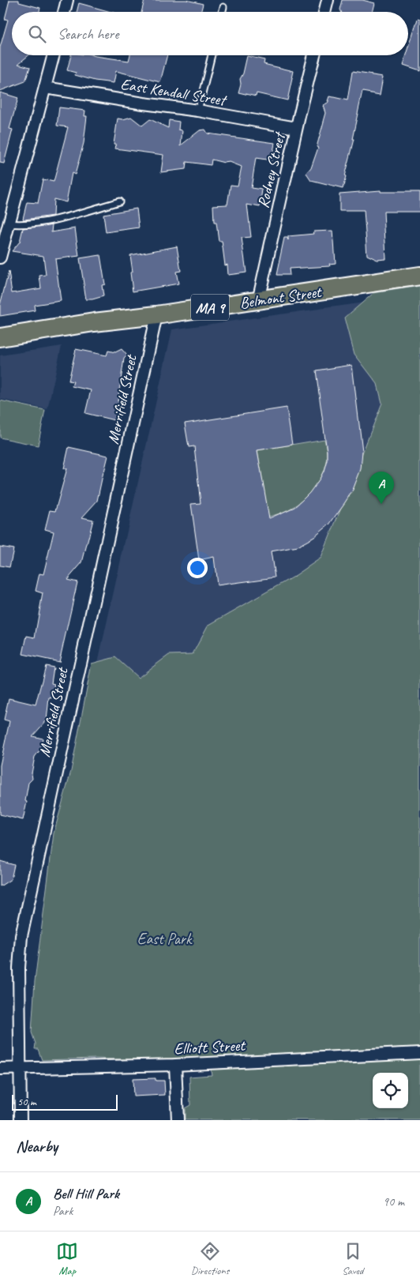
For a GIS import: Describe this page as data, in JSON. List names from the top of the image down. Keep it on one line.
{"streets":{"highway":["Belmont Street","MA 9"],"street":["East Kendall Street","Rodney Street","Merrifield Street","Elliott Street"]},"crossings":[["East Kendall Street","Rodney Street"],["Rodney Street","Belmont Street"],["Belmont Street","Merrifield Street"],["Merrifield Street","Elliott Street"]],"parks":["East Park"],"scale_bar":"50 m","page":{"search":"Search here","pins":"A","scale":"50 m","heading":"Nearby","list":[{"mark":"A","name":"Bell Hill Park","note":"Park","value":"90 m"}],"nav":["Map","Directions","Saved"]}}
